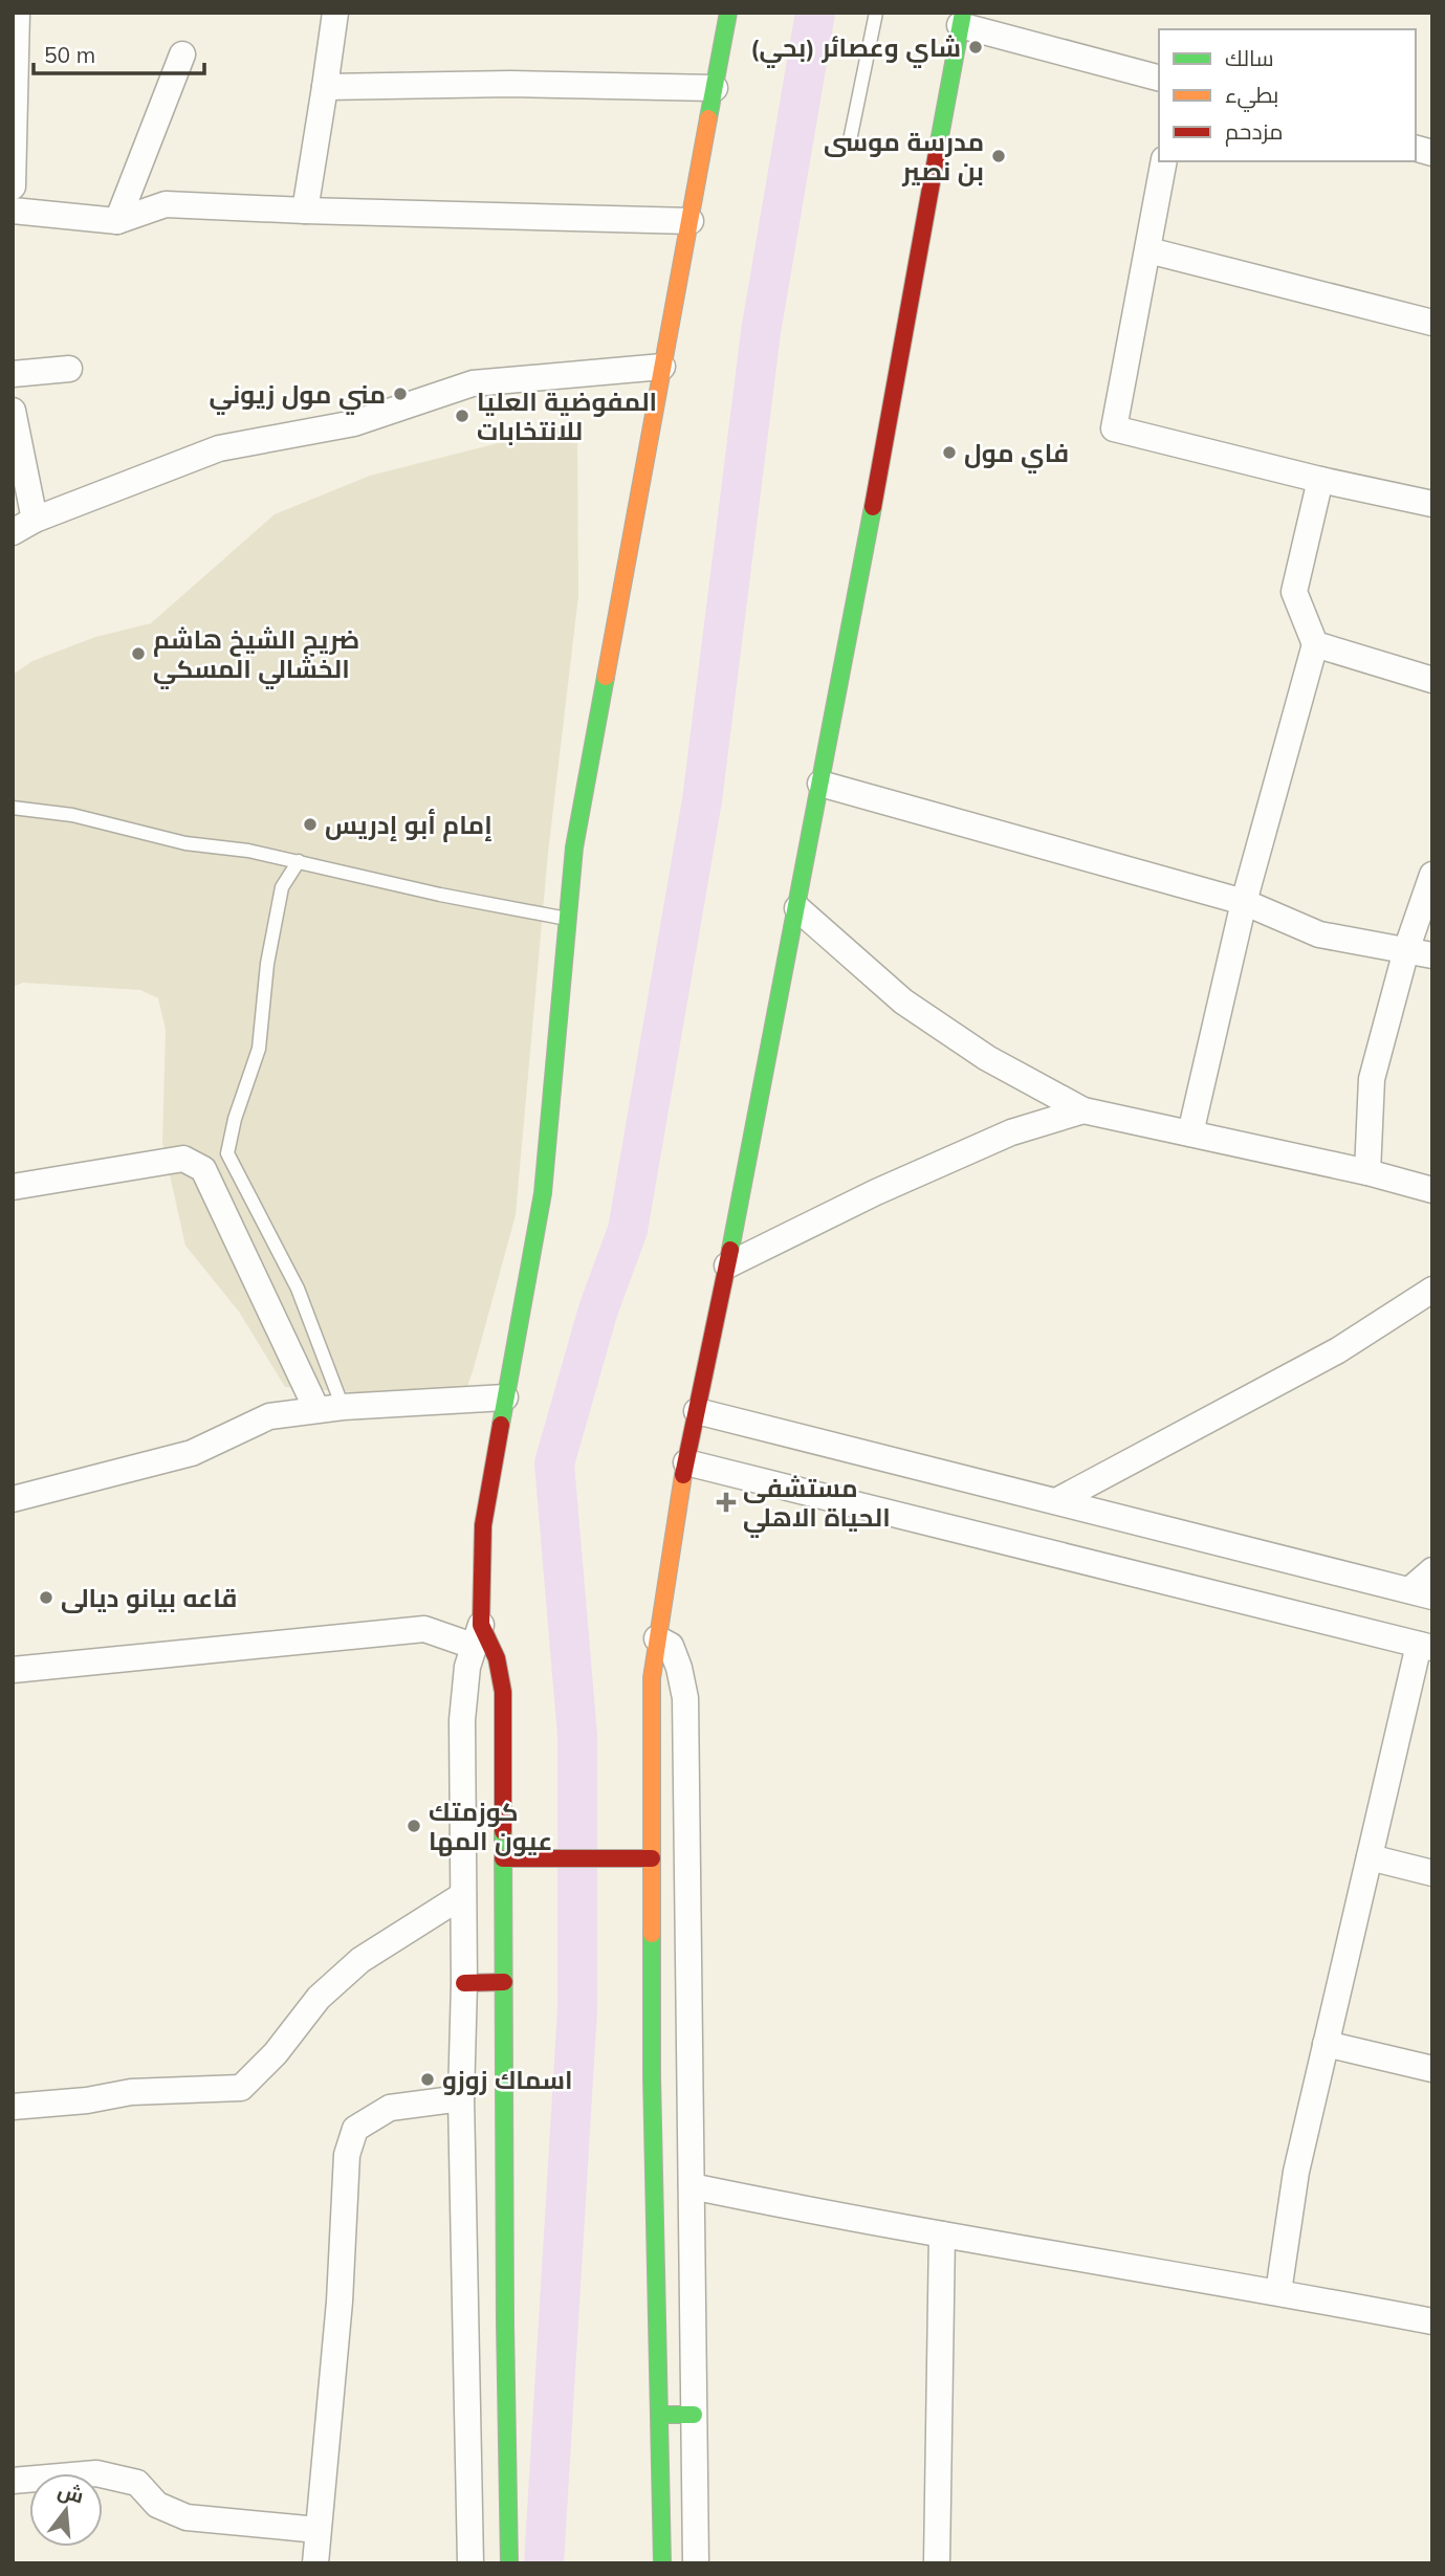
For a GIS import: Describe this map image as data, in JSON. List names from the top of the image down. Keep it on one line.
{"places":{"other":["شاي وعصائر (بحي)","مدرسة موسى بن نصير","مني مول زيوني","المفوضية العليا للانتخابات","فاي مول","ضريح الشيخ هاشم الخشالي المسكي","إمام أبو إدريس","قاعه بيانو ديالى","كوزمتك عيون المها","اسماك زوزو"],"health":["مستشفى الحياة الاهلي"]},"legend":["سالك","بطيء","مزدحم"],"scale_bar":"50 m","north":"top"}
